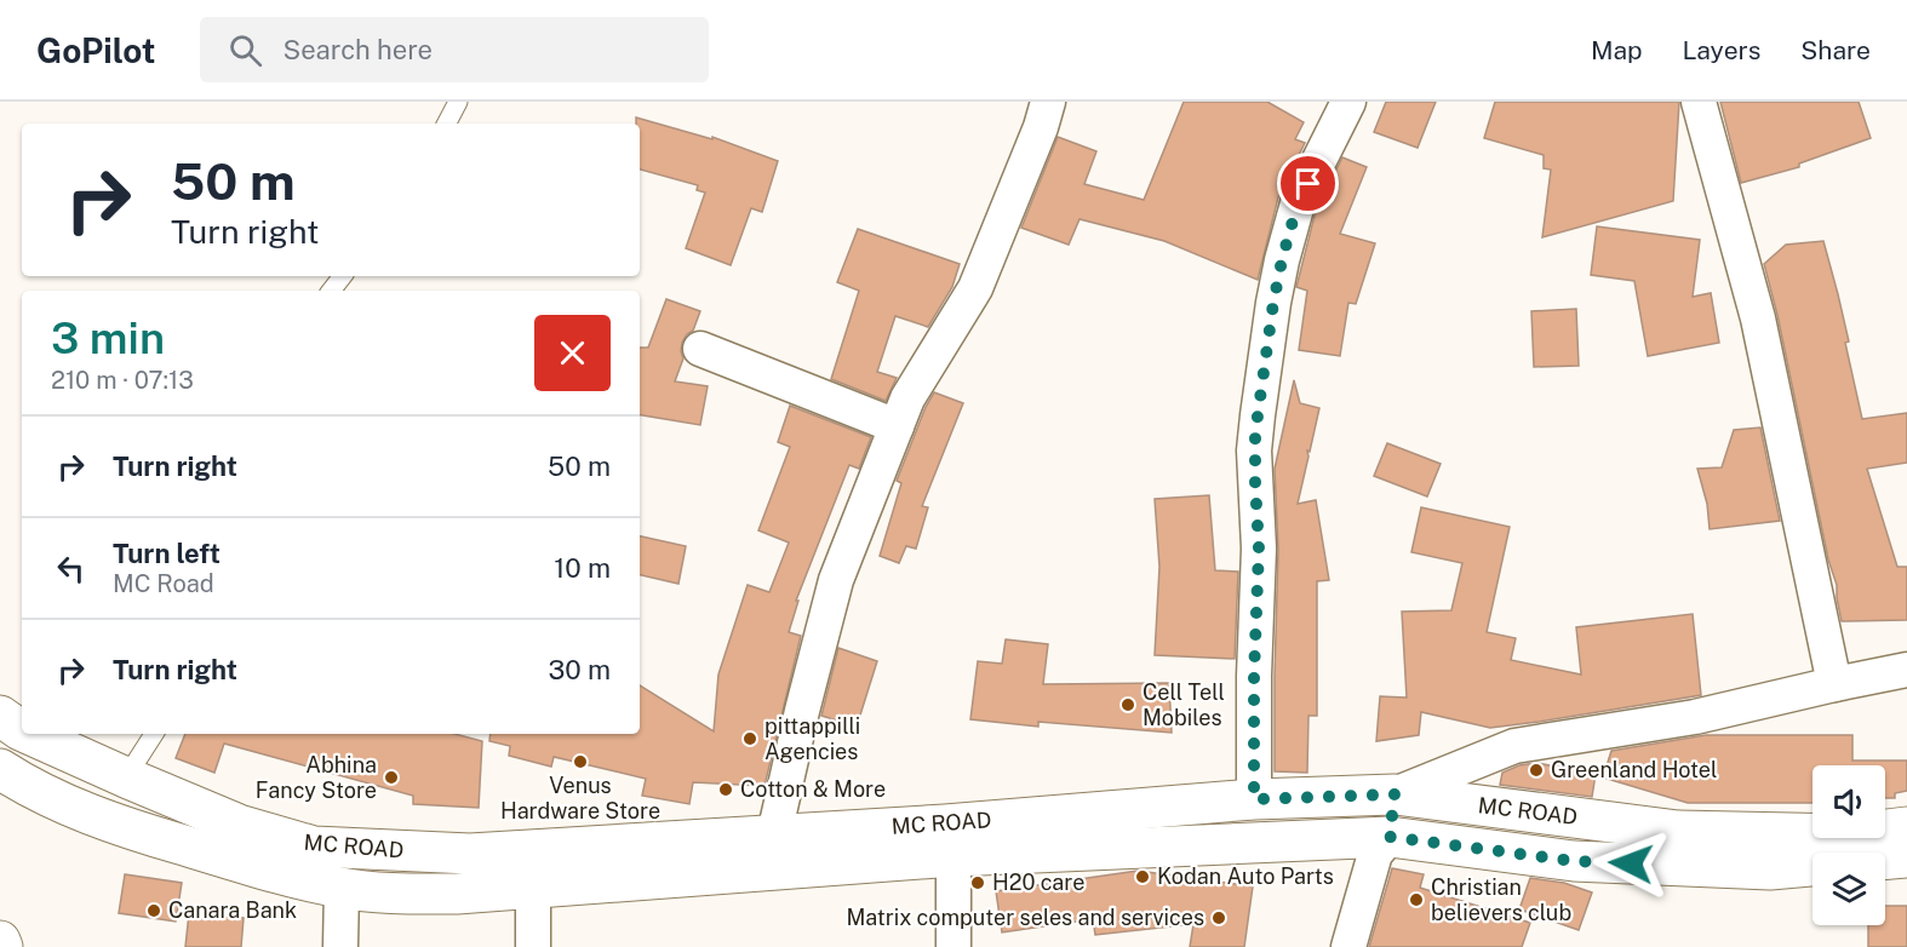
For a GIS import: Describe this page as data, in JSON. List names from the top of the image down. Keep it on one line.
{"streets":{"main road":["MC ROAD"]},"places":["Cell Tell Mobiles","pittappilli Agencies","Venus Hardware Store","Greenland Hotel","Abhina Fancy Store","Cotton & More","Kodan Auto Parts","H20 care","Christian believers club","Canara Bank","Matrix computer seles and services"],"page":{"header":"GoPilot","search":"Search here","nav":["Map","Layers","Share"],"turn":["50 m","Turn right"],"heading":["3 min","210 m · 07:13"],"list":[{"name":"Turn right","value":"50 m"},{"name":"Turn left","note":"MC Road","value":"10 m"},{"name":"Turn right","value":"30 m"}]}}
